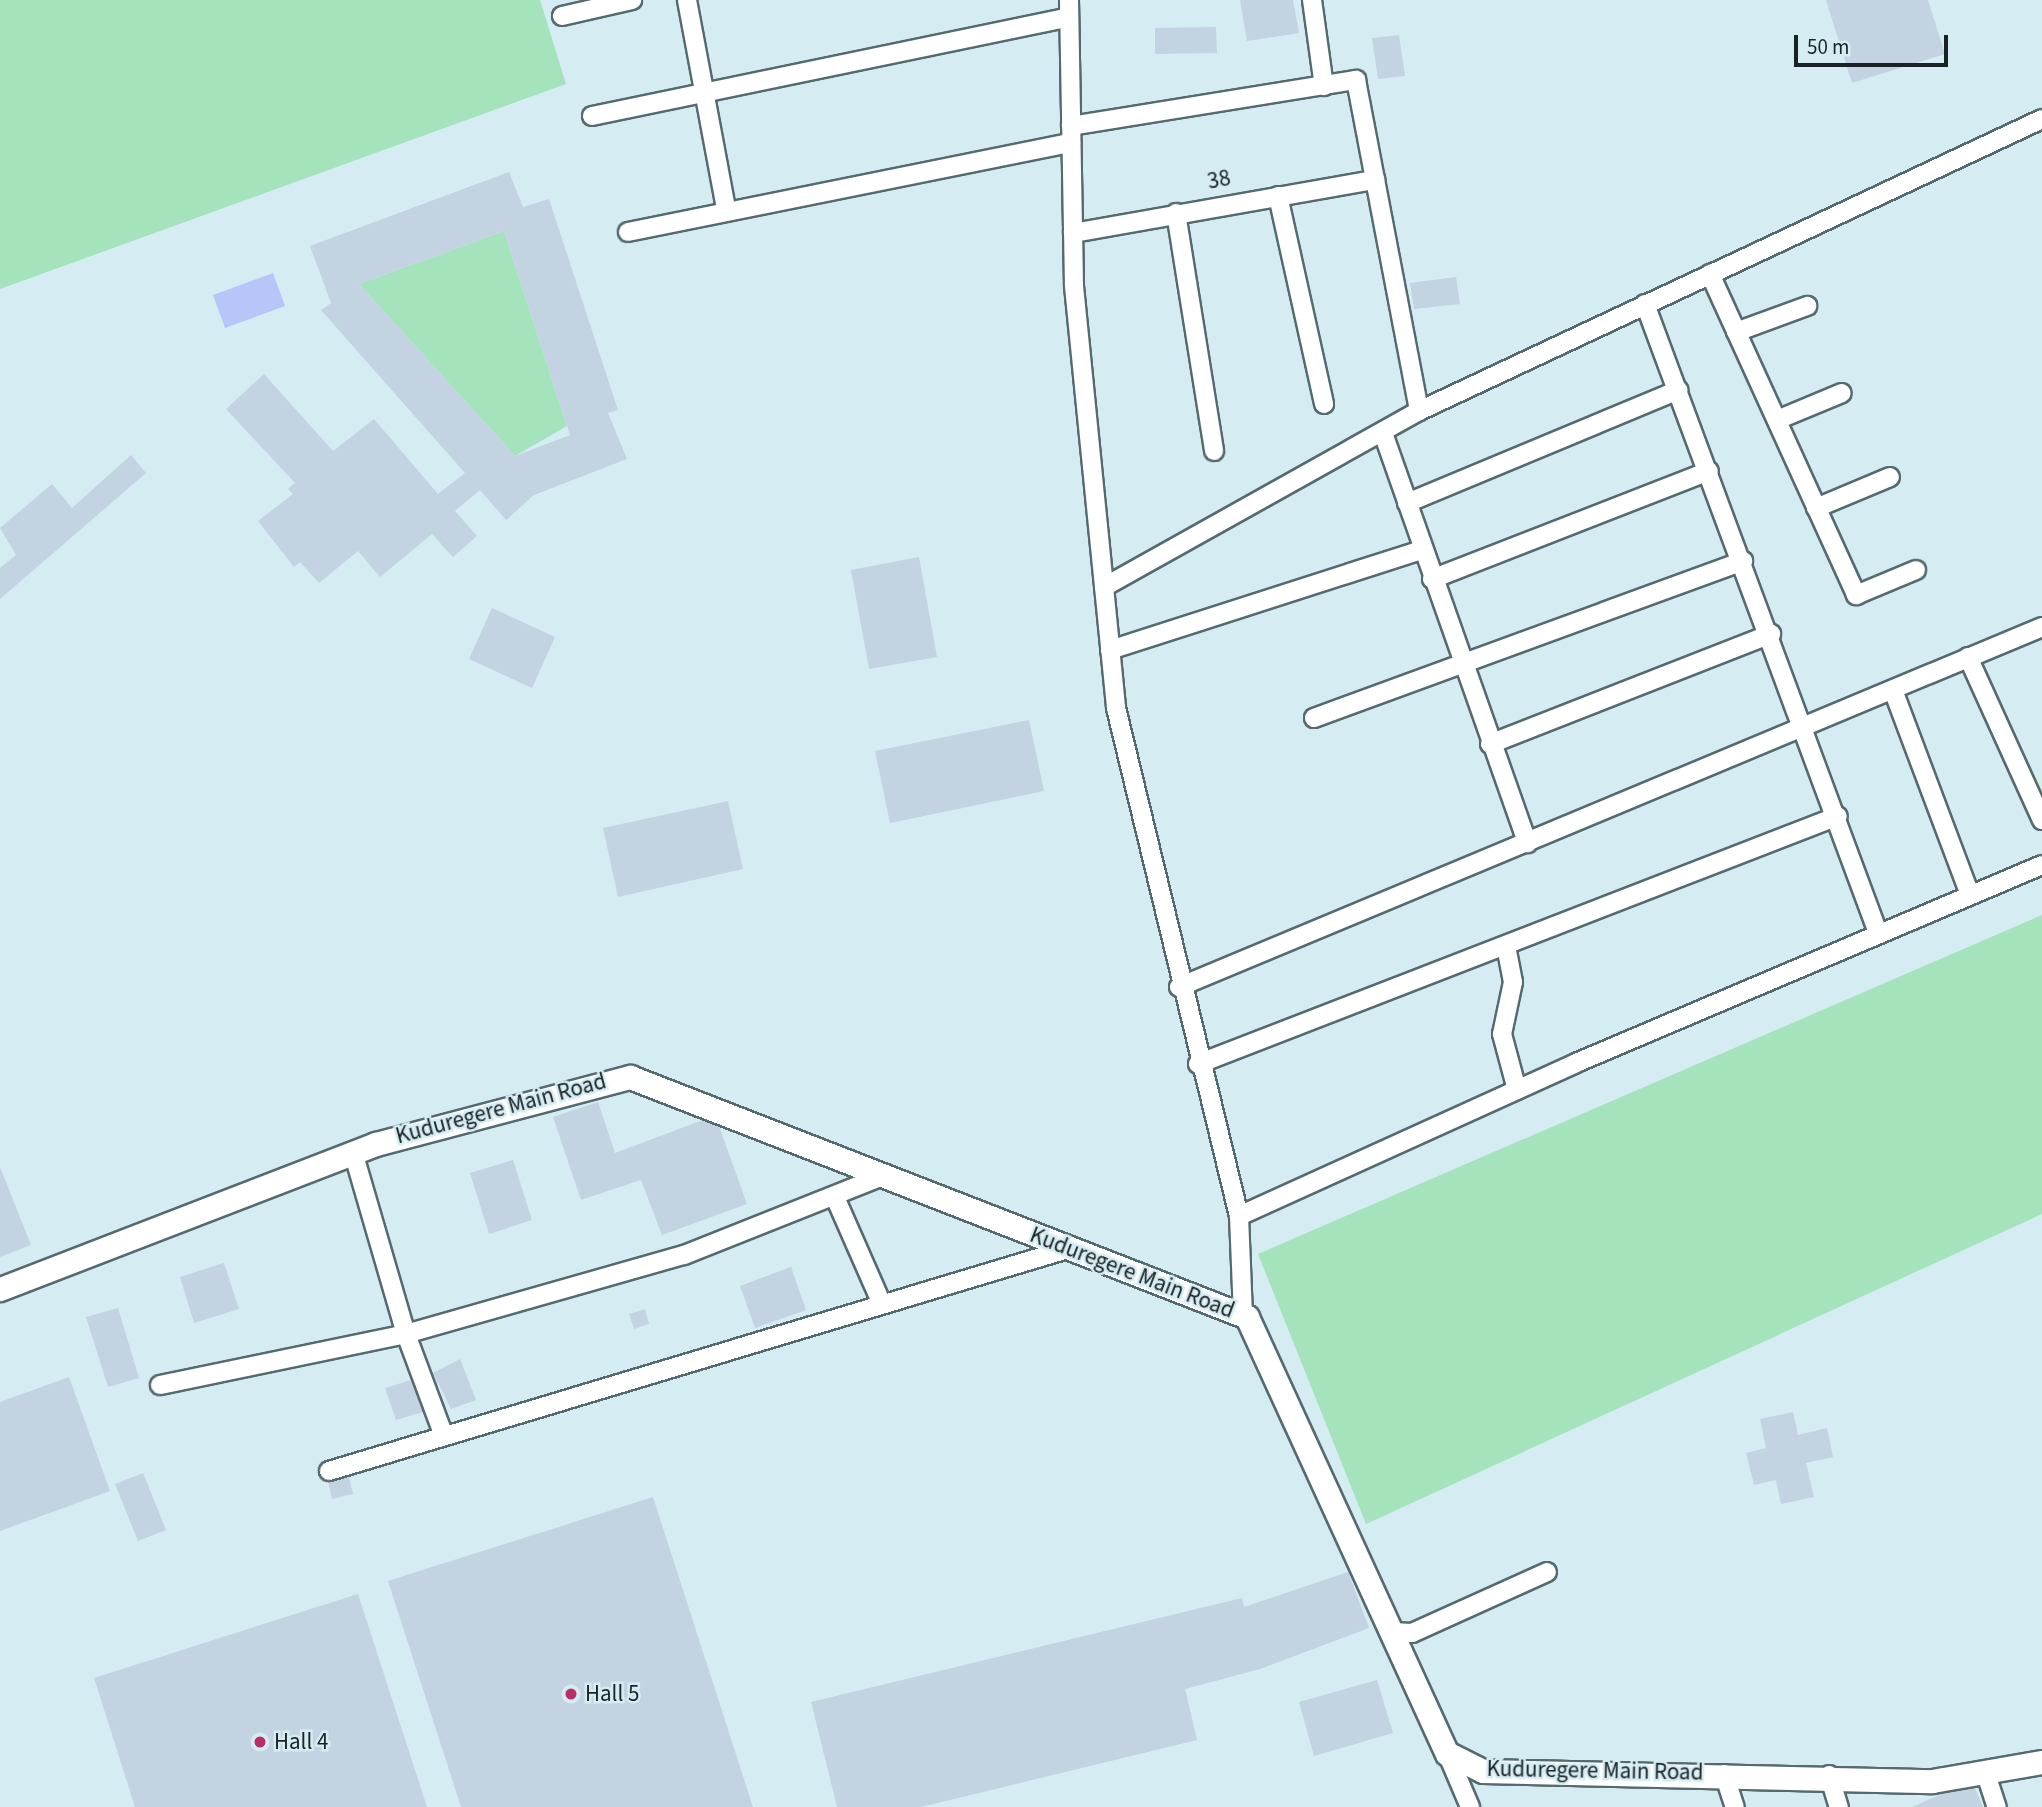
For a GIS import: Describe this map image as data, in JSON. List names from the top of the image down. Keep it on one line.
{"streets":{"street":["38","Kuduregere Main Road"]},"places":["Hall 5","Hall 4"],"scale_bar":"50 m"}
